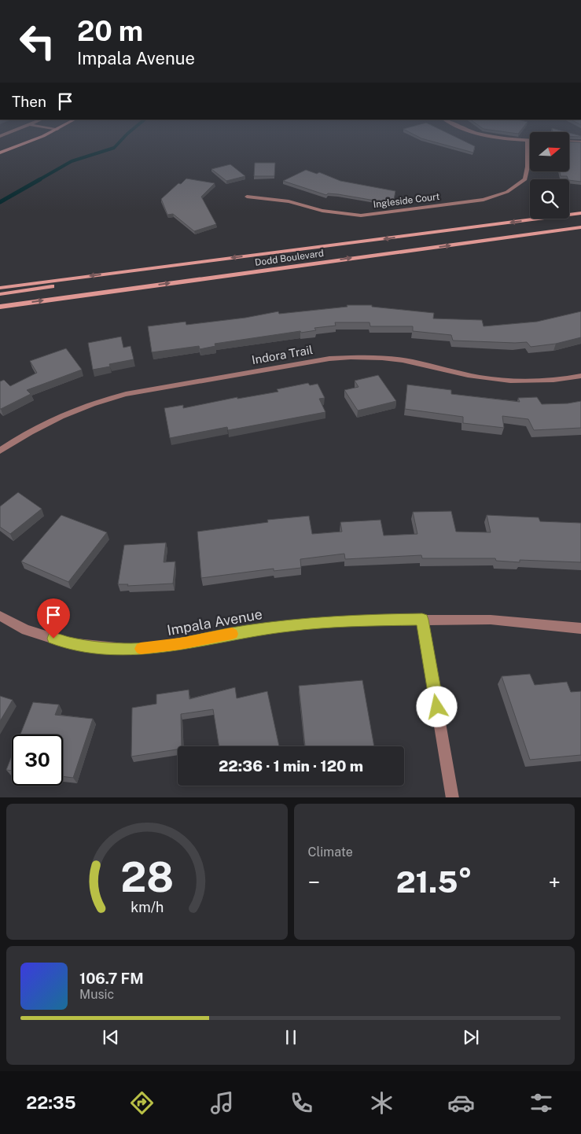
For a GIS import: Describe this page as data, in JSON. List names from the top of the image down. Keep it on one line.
{"streets":{"main road":["Dodd Boulevard"],"street":["Ingleside Court","Indora Trail","Impala Avenue"]},"north":"right","page":{"turn":["20 m","Impala Avenue"],"then":"Then","limit":"30","trip":"22:36 · 1 min · 120 m","tile":"Climate","heat":["−","21.5°","+"],"song":["106.7 FM","Music"],"tabs":"22:35","gauge":["28","km/h"]}}
